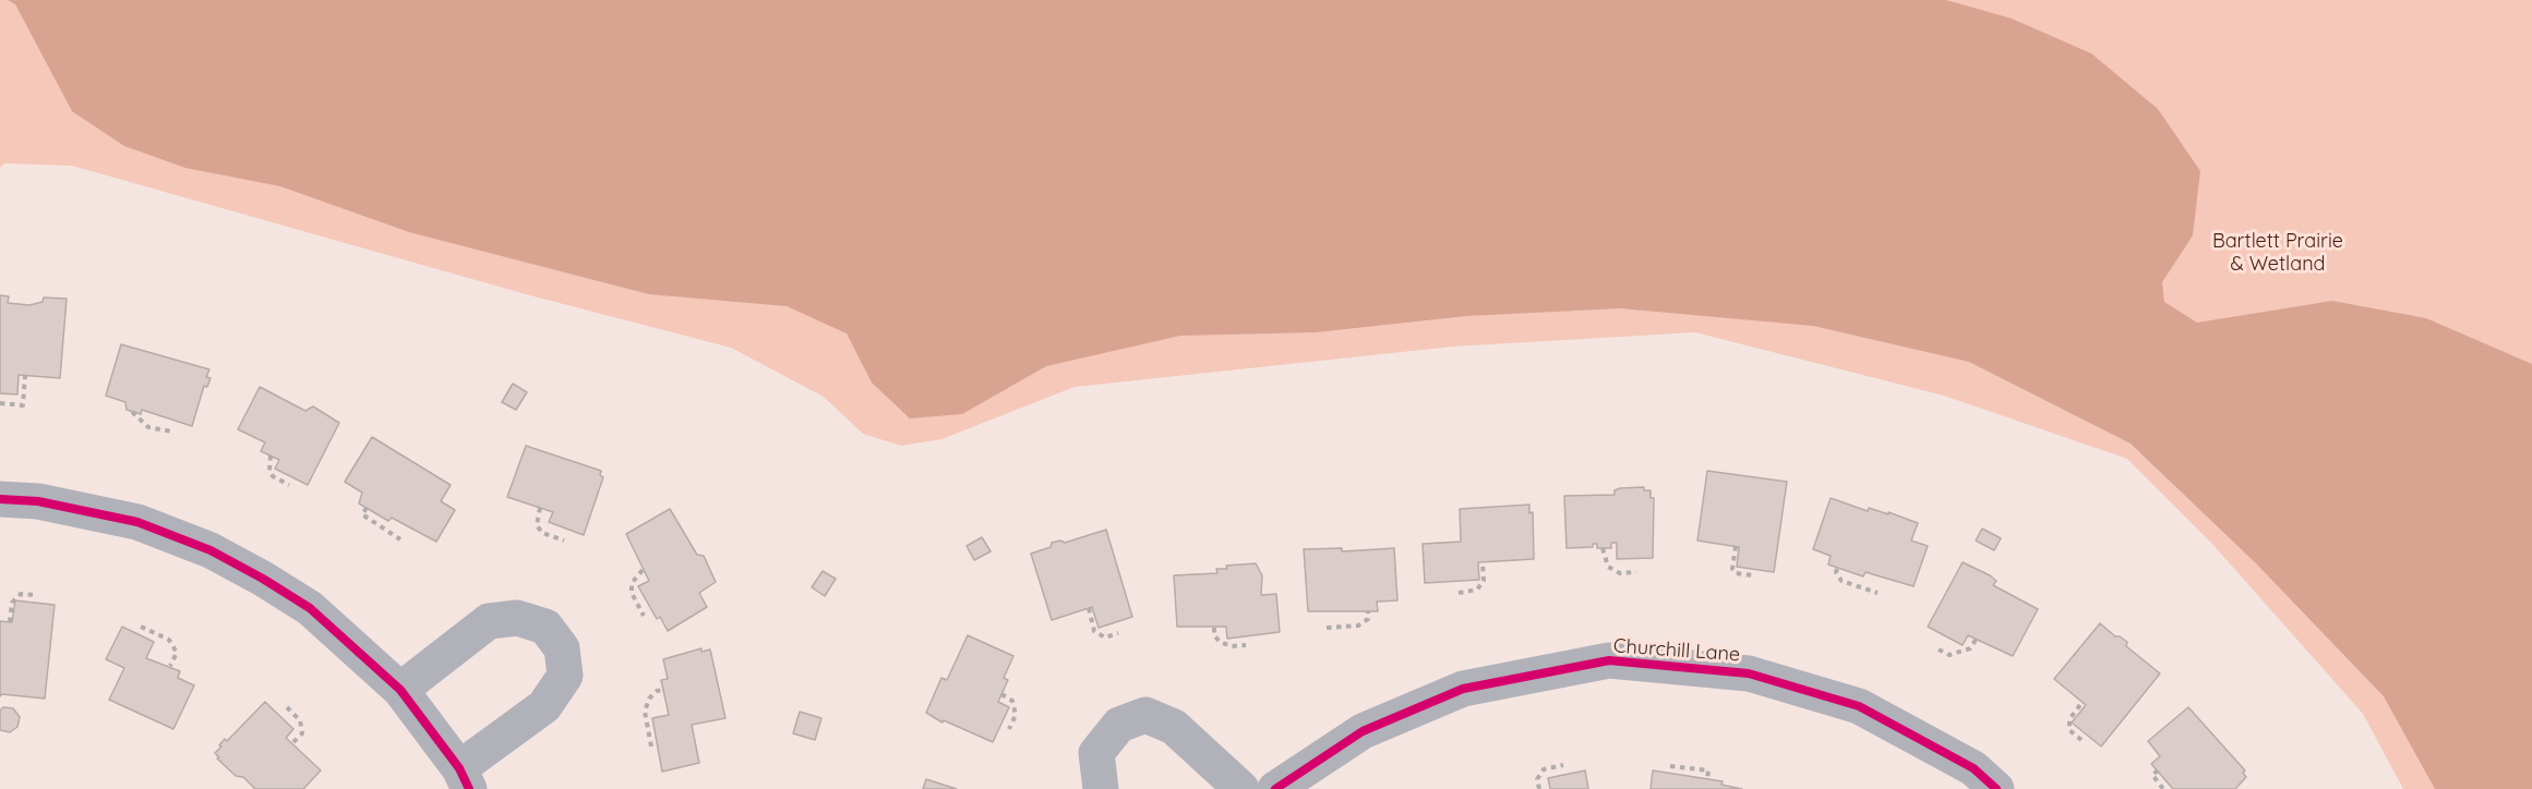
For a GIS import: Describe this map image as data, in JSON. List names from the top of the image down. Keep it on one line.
{"streets":{"street":["Churchill Lane"]},"parks":["Bartlett Prairie & Wetland"]}
